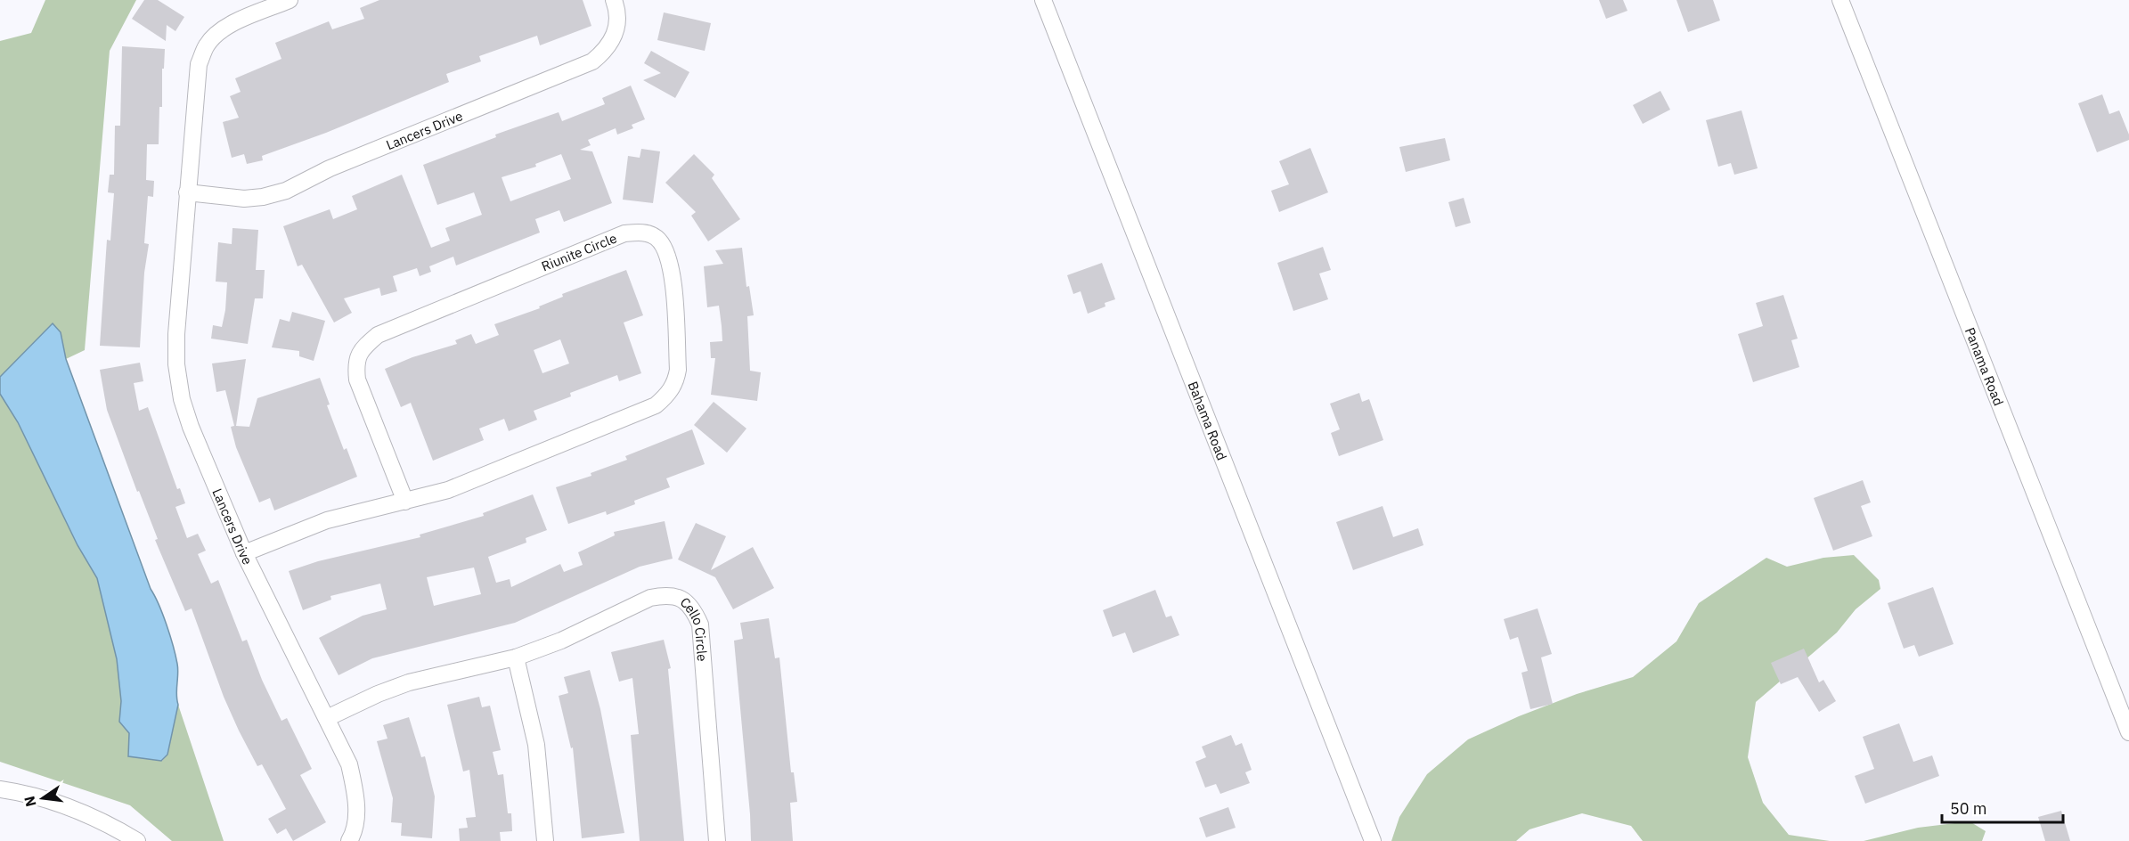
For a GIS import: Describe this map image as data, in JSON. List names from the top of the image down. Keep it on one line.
{"streets":{"street":["Lancers Drive","Riunite Circle","Panama Road","Bahama Road","Cello Circle"]},"crossings":[["Lancers Drive","Riunite Circle"],["Lancers Drive","Cello Circle"]],"scale_bar":"50 m","north":"left"}
